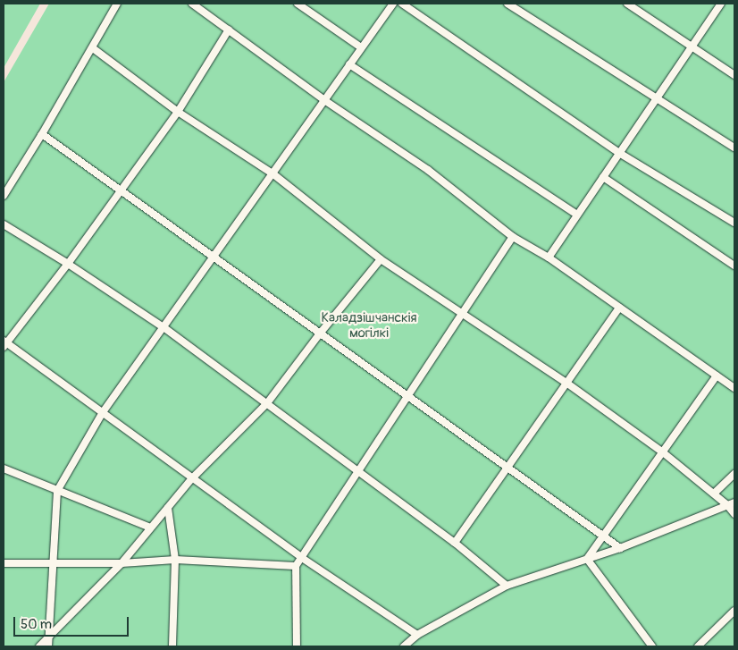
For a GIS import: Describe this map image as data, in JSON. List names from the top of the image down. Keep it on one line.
{"parks":["Каладзішчанскія могілкі"],"scale_bar":"50 m"}
